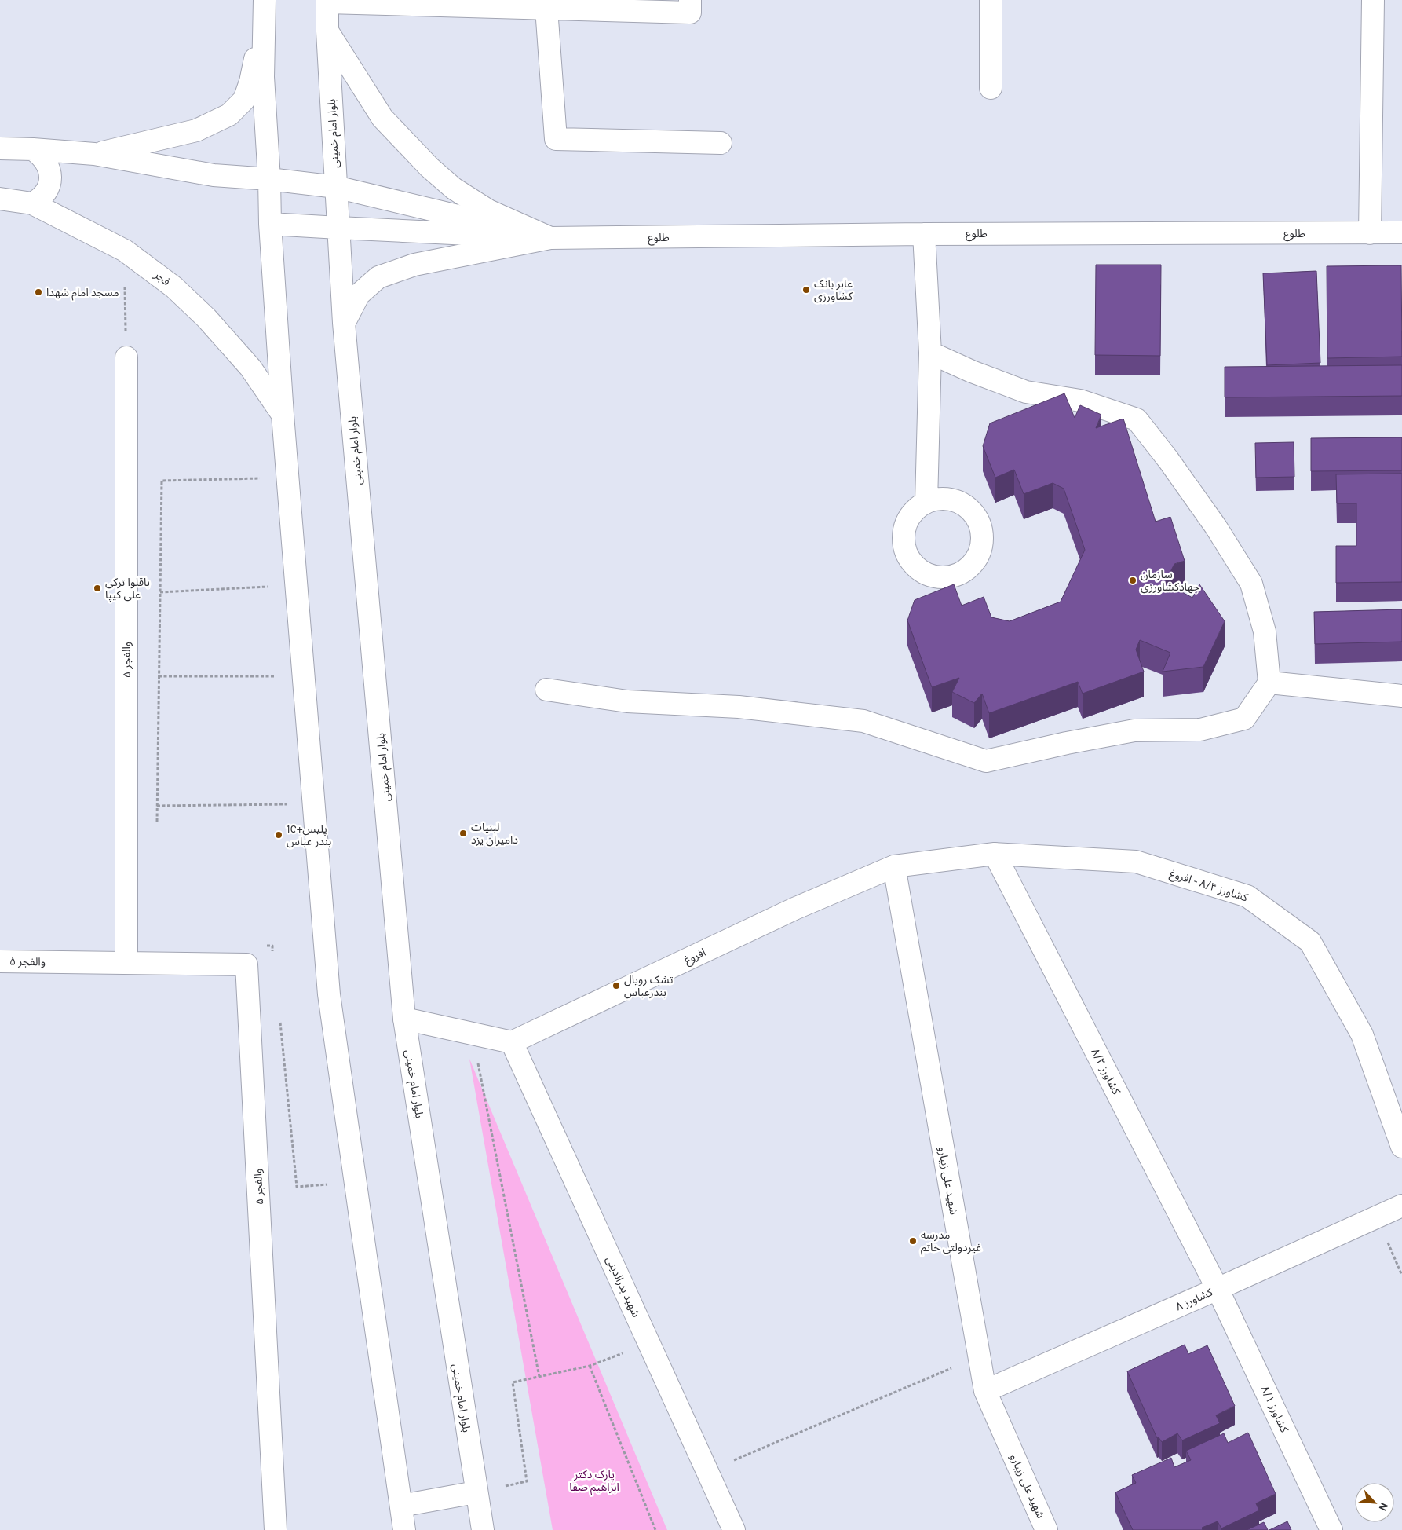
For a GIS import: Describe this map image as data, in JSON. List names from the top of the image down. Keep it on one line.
{"streets":{"street":["بلوار امام خمینی","طلوع","فجر","والفجر ۵","کشاورز ۸/۴ - افروغ","افروغ","کشاورز ۸/۲","شهید علی زیبارو","شهید بدرالدینی","کشاورز ۸","کشاورز ۸/۱"]},"crossings":[["بلوار امام خمینی","طلوع"],["کشاورز ۸/۴ - افروغ","افروغ"],["کشاورز ۸/۴ - افروغ","کشاورز ۸/۲"],["کشاورز ۸/۴ - افروغ","شهید علی زیبارو"],["افروغ","شهید علی زیبارو"],["افروغ","شهید بدرالدینی"],["کشاورز ۸/۲","کشاورز ۸"],["کشاورز ۸/۲","کشاورز ۸/۱"],["شهید علی زیبارو","کشاورز ۸"],["کشاورز ۸","کشاورز ۸/۱"]],"parks":["پارک دکتر ابراهیم صفا"],"places":["عابر بانک کشاورزی","مسجد امام شهدا","سازمان جهادکشاورزی","باقلوا ترکی علی کیپا","لبنیات دامیران یزد","پليس+10 بندر عباس","تشک رویال بندرعباس","مدرسه غیردولتی خاتم"],"north":"bottom right"}
